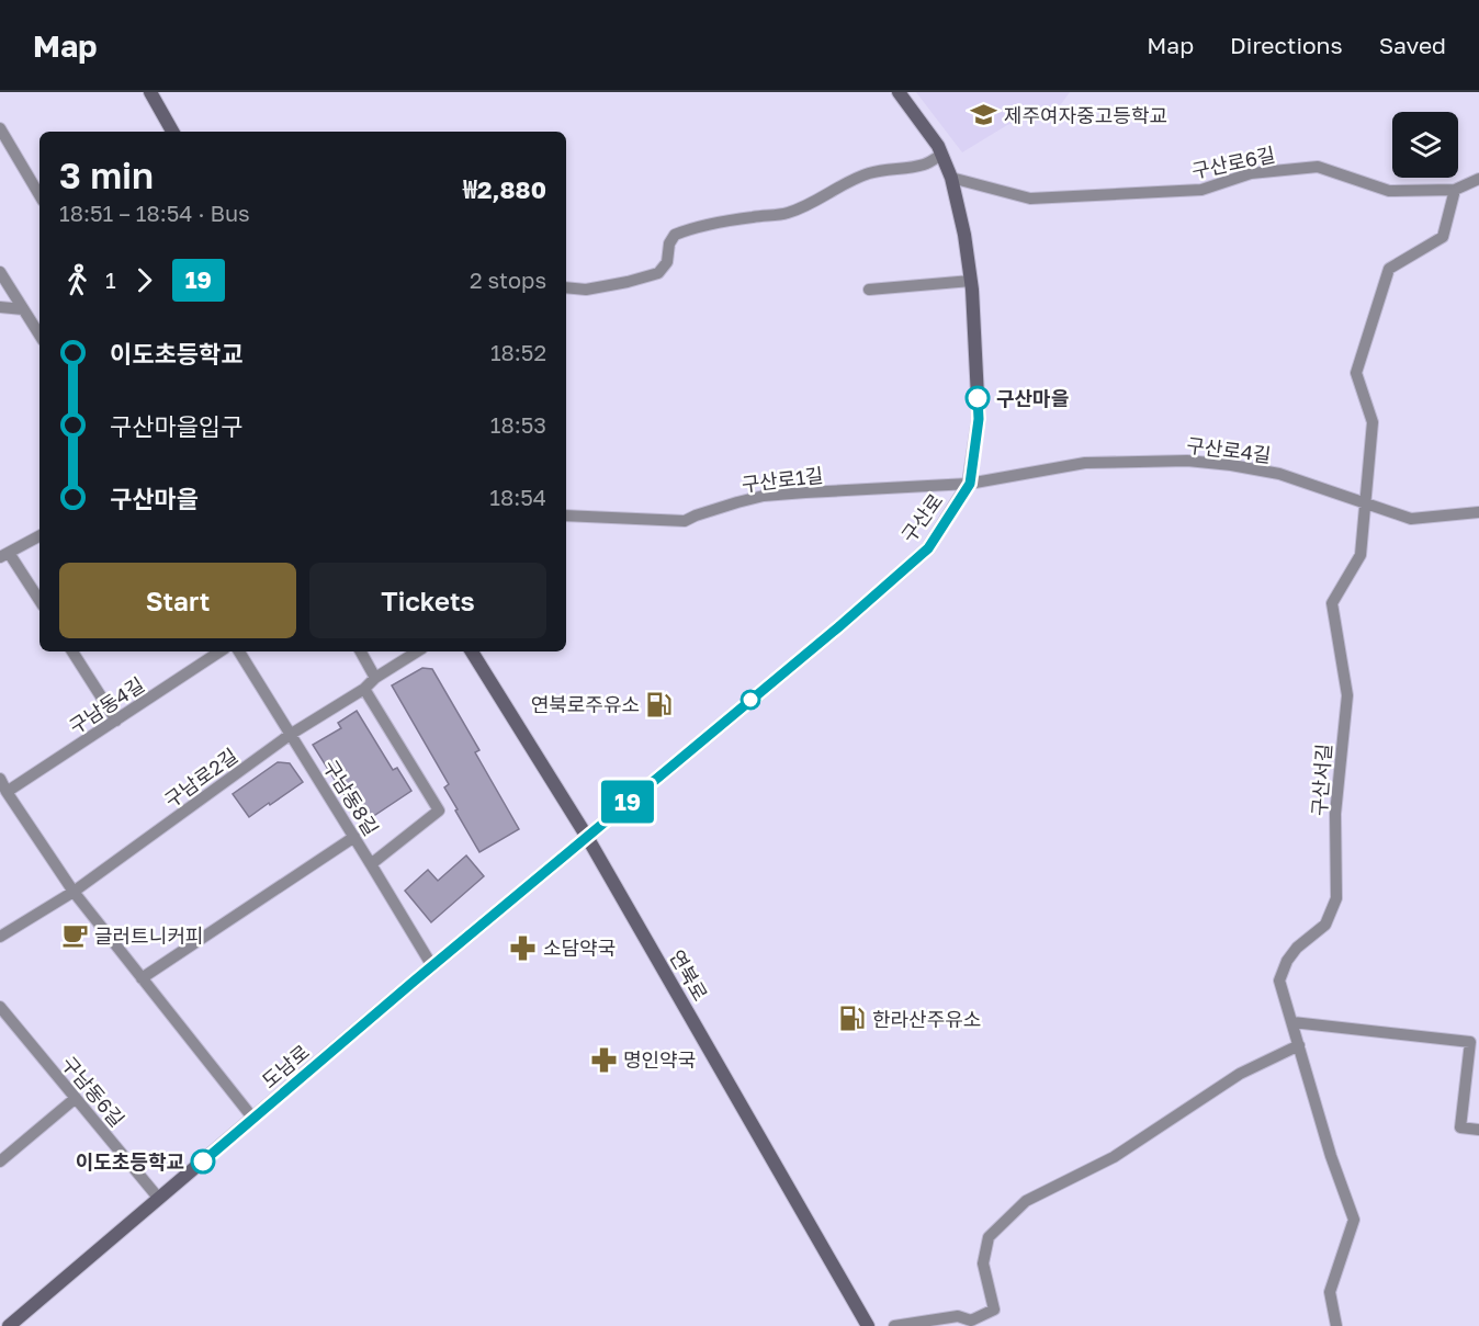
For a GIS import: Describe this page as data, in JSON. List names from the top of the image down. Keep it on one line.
{"streets":{"main road":["구산로","연북로","도남로"],"street":["구산로6길","구산로4길","구산로1길","구남동4길","구남로2길","구산서길","구남동8길","구남동6길"]},"crossings":[["구산로6길","구산로"],["구산로6길","구산서길"],["구산로4길","구산로1길"],["구산로4길","구산로"],["구산로4길","구산서길"],["구산로1길","구산로"],["구산로","연북로"],["구산로","도남로"],["구남로2길","구남동8길"],["구남동8길","도남로"],["연북로","도남로"],["도남로","구남동6길"]],"places":{"school or university":["제주여자중고등학교"],"other":["구산마을","이도초등학교"],"fuel station":["연북로주유소","한라산주유소"],"cafe":["글러트니커피"],"pharmacy":["소담약국","명인약국"]},"lines":["bus line 19"],"page":{"header":"Map","nav":["Map","Directions","Saved"],"on_map":"19","heading":["3 min","18:51 – 18:54 · Bus","₩2,880"],"legs":["1","19","2 stops"],"list":[{"name":"이도초등학교","value":"18:52"},{"name":"구산마을입구","value":"18:53"},{"name":"구산마을","value":"18:54"}],"buttons":["Start","Tickets"]}}
